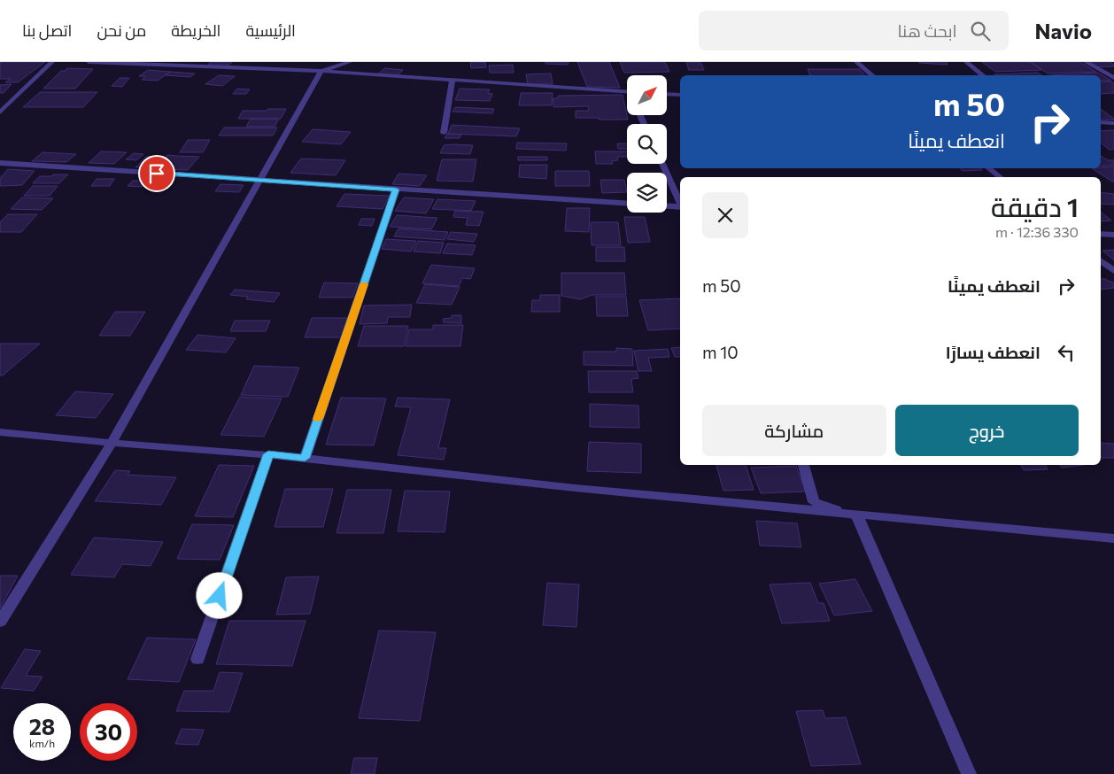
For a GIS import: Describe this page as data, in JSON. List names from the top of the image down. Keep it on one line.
{"north":"top right","page":{"header":"Navio","search":"ابحث هنا","nav":["الرئيسية","الخريطة","من نحن","اتصل بنا"],"turn":["50 m","انعطف يمينًا"],"heading":["1 دقيقة","330 m · 12:36"],"list":[{"name":"انعطف يمينًا","value":"50 m"},{"name":"انعطف يسارًا","value":"10 m"}],"buttons":["خروج","مشاركة"],"speed":"28 km/h","limit":"30"}}
